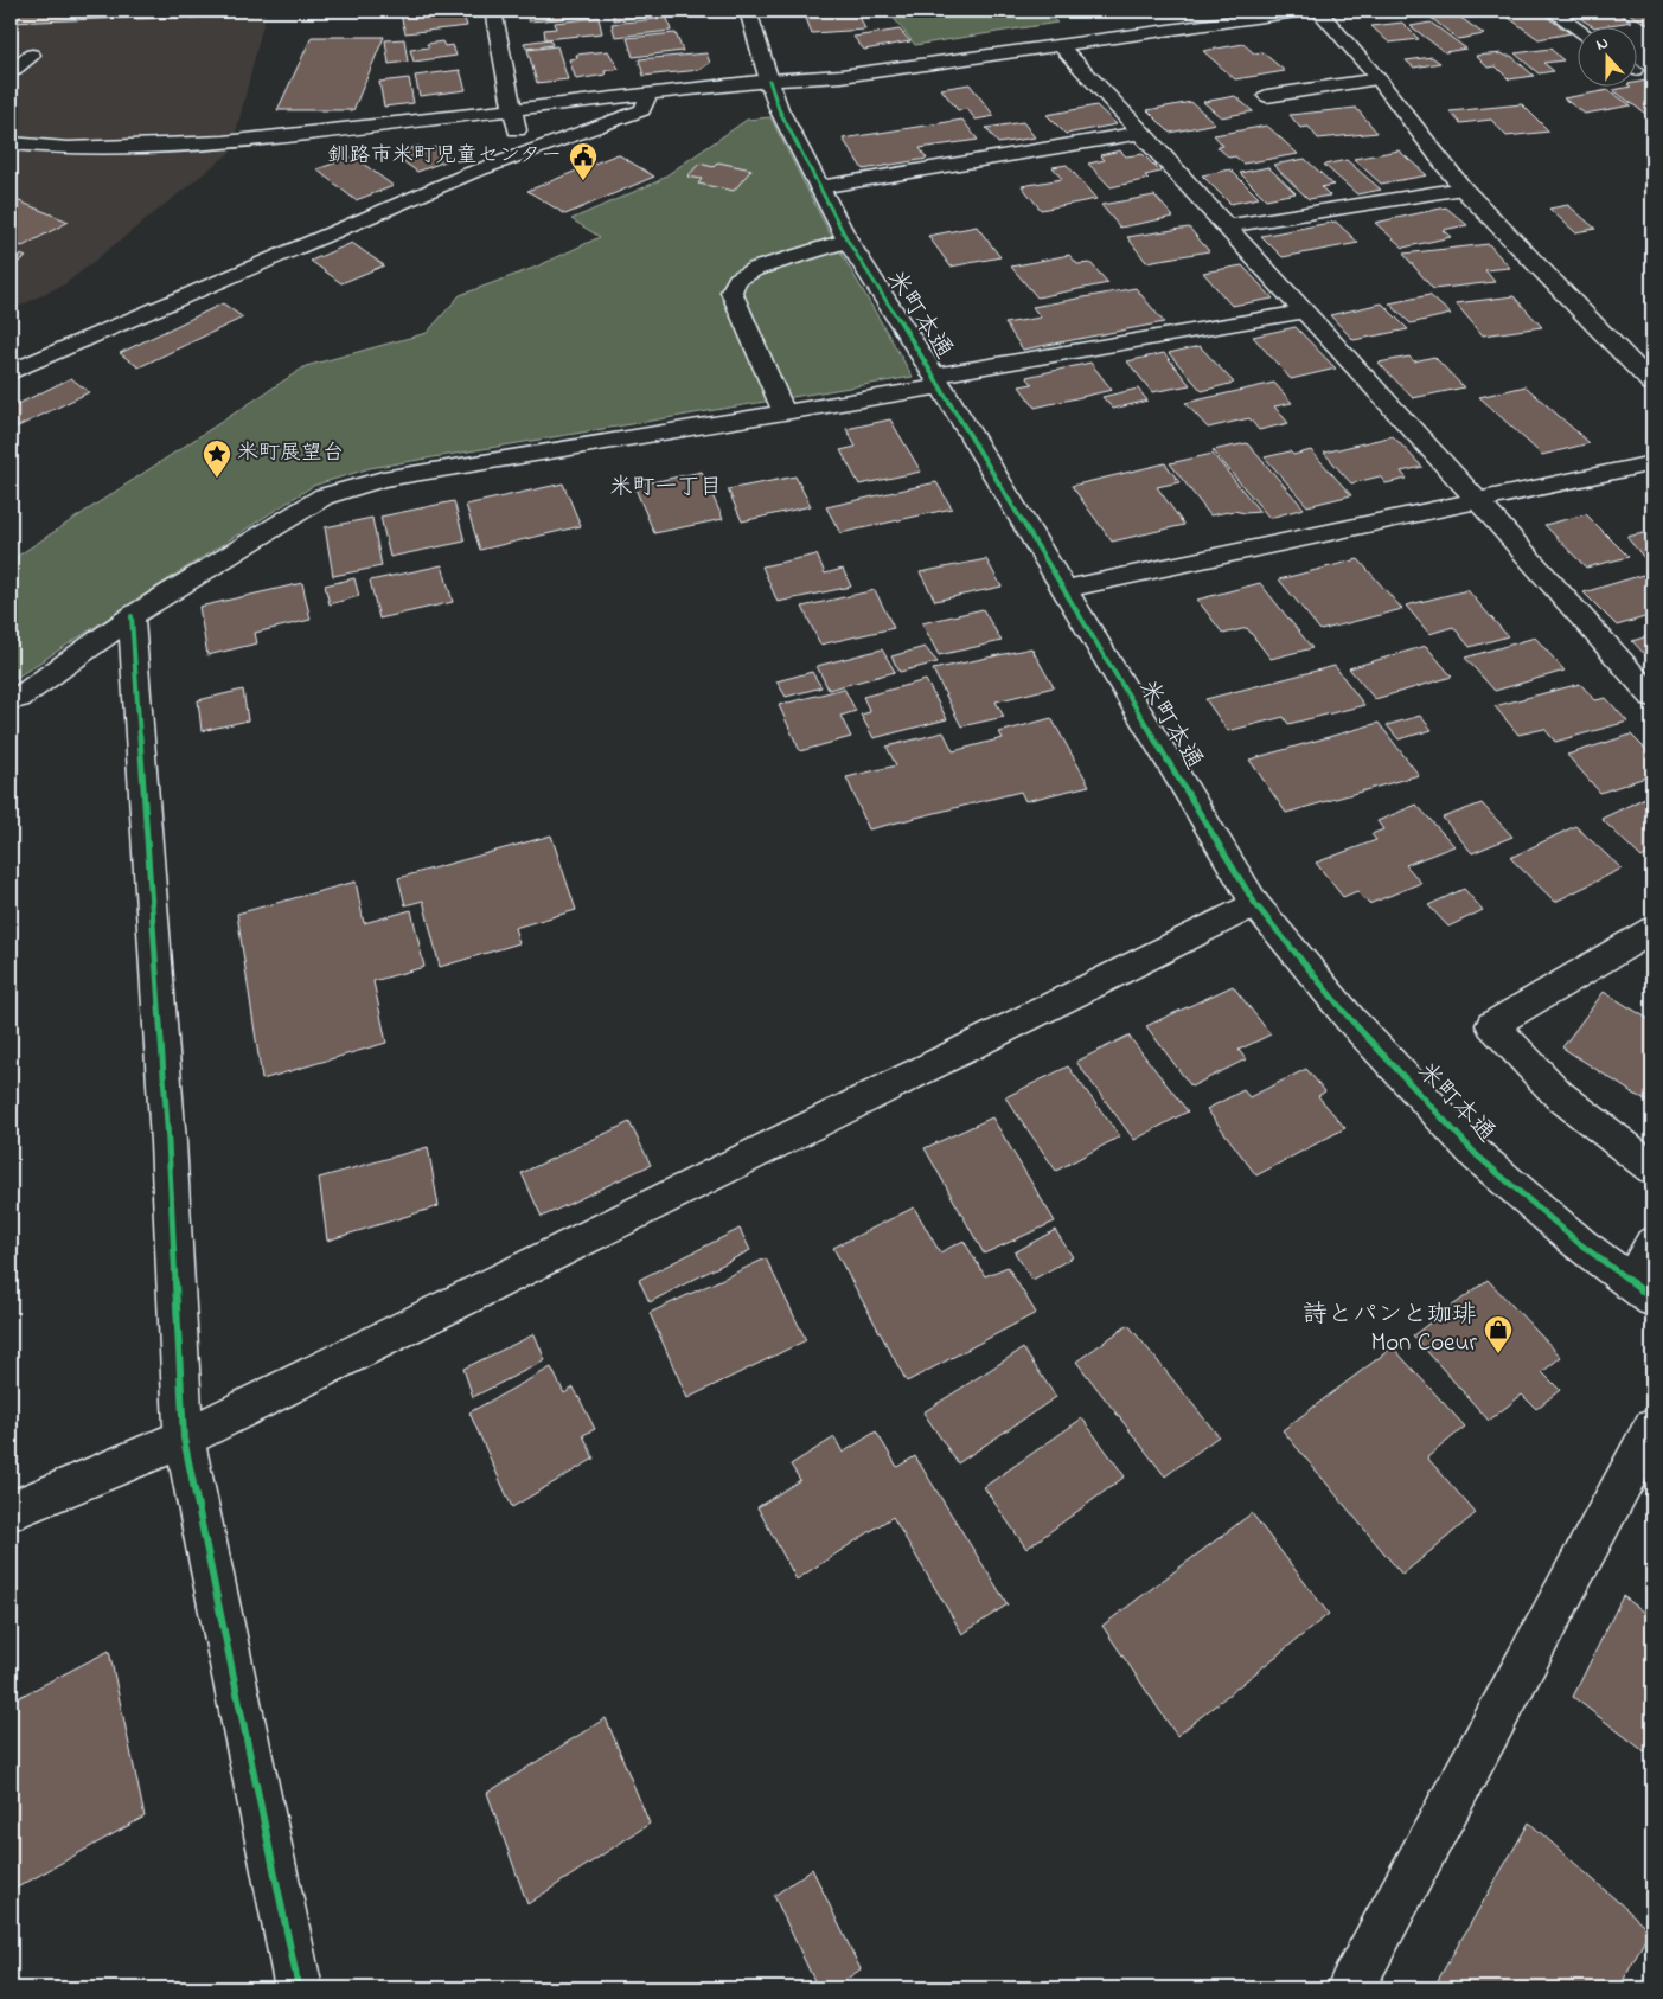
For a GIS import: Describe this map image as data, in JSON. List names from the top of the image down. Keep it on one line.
{"streets":{"street":["米町本通"]},"districts":["米町一丁目"],"places":{"public building":["釧路市米町児童センター"],"place":["米町展望台"],"shop":["詩とパンと珈琲 Mon Coeur"]},"north":"top"}
